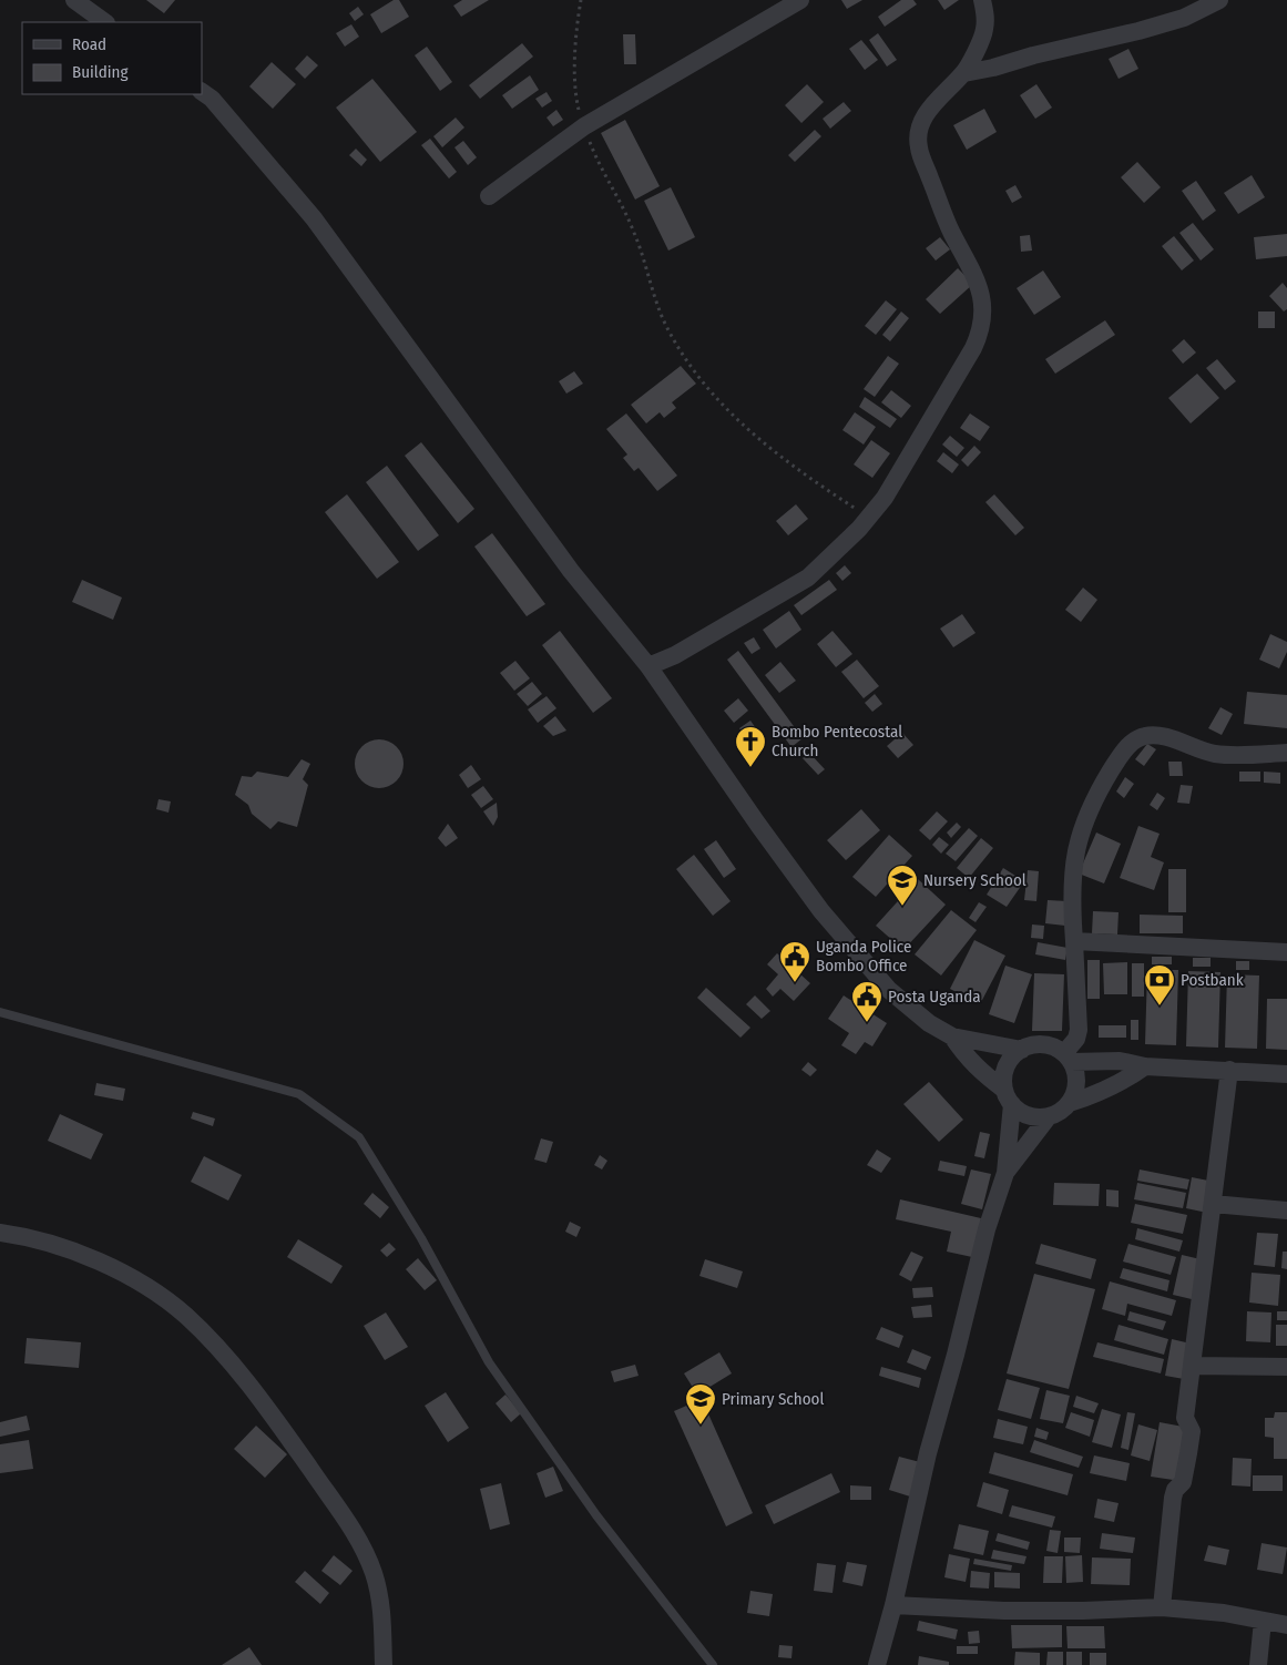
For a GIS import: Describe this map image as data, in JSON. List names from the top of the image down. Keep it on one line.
{"places":{"church":["Bombo Pentecostal Church"],"school or university":["Nursery School","Primary School"],"public building":["Uganda Police Bombo Office","Posta Uganda"],"bank":["Postbank"]},"legend":["Road","Building"]}
